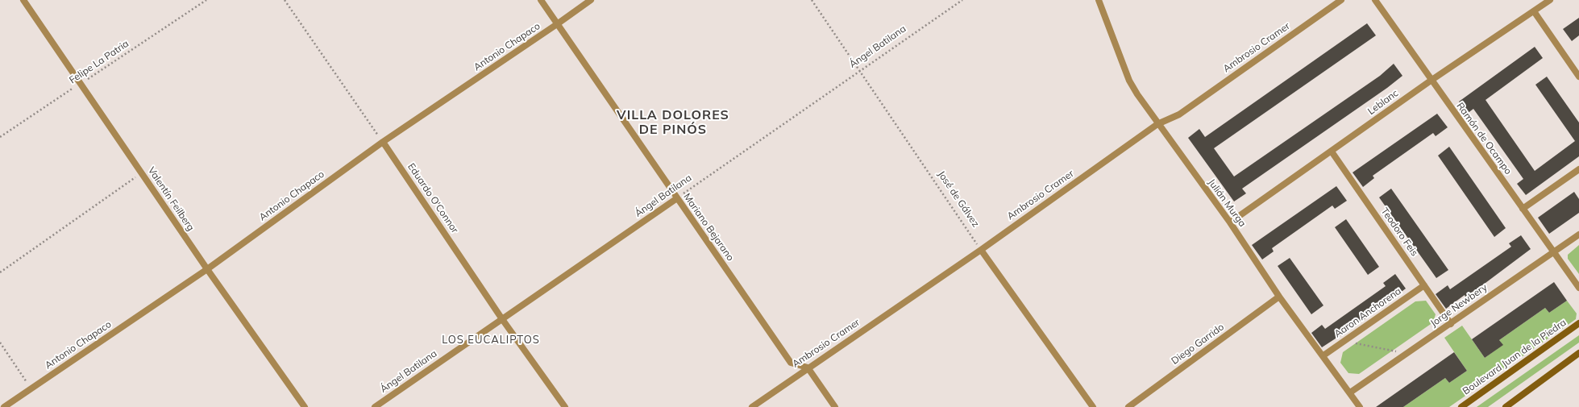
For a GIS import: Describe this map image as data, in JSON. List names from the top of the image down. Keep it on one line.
{"streets":{"main road":["Boulevard Juan de la Piedra"],"street":["Antonio Chapaco","Ángel Batilana","Ambrosio Cramer","Leblanc","Ramón de Ocampo","Eduardo O'Connor","Valentín Feilberg","Julián Murga","Mariano Bejarano","Teodoro Feis","Jorge Newbery","Aaron Anchorena","Diego Garrido"],"path":["Felipe La Patria","José de Gálvez"]},"crossings":[["Antonio Chapaco","Eduardo O'Connor"],["Antonio Chapaco","Valentín Feilberg"],["Antonio Chapaco","Mariano Bejarano"],["Ángel Batilana","Eduardo O'Connor"],["Ángel Batilana","José de Gálvez"],["Ángel Batilana","Mariano Bejarano"],["Ambrosio Cramer","José de Gálvez"],["Ambrosio Cramer","Julián Murga"],["Ambrosio Cramer","Mariano Bejarano"],["Felipe La Patria","Valentín Feilberg"],["Leblanc","Ramón de Ocampo"],["Leblanc","Julián Murga"],["Leblanc","Teodoro Feis"],["Ramón de Ocampo","Jorge Newbery"],["Julián Murga","Jorge Newbery"],["Julián Murga","Aaron Anchorena"],["Julián Murga","Diego Garrido"],["Teodoro Feis","Jorge Newbery"],["Teodoro Feis","Aaron Anchorena"]],"districts":["VILLA DOLORES DE PINÓS","LOS EUCALIPTOS"]}
